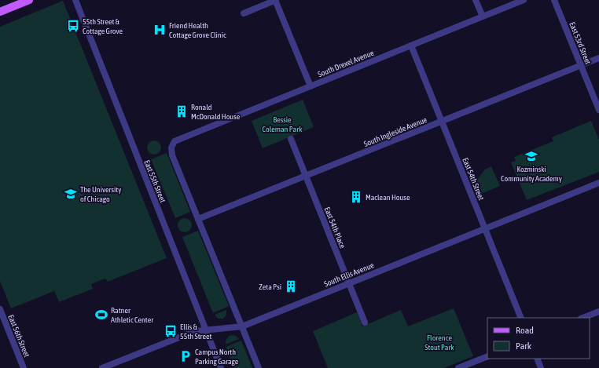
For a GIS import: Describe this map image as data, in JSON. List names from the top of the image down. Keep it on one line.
{"streets":{"street":["East 53rd Street","South Drexel Avenue","South Ingleside Avenue","East 54th Street","East 55th Street","East 54th Place","South Ellis Avenue","East 56th Street"]},"crossings":[["East 53rd Street","South Ingleside Avenue"],["South Drexel Avenue","South Ingleside Avenue"],["South Drexel Avenue","East 54th Street"],["South Ingleside Avenue","East 54th Street"],["South Ingleside Avenue","East 54th Place"],["East 54th Street","South Ellis Avenue"],["East 55th Street","South Ellis Avenue"],["East 54th Place","South Ellis Avenue"]],"parks":["Bessie Coleman Park","Florence Stout Park"],"places":{"bus stop":["55th Street & Cottage Grove","Ellis & 55th Street"],"hospital":["Friend Health Cottage Grove Clinic"],"building":["Ronald McDonald House","Maclean House","Zeta Psi"],"school or university":["Kozminski Community Academy","The University of Chicago"],"sports":["Ratner Athletic Center"],"parking":["Campus North Parking Garage"]},"legend":["Road","Park"]}
